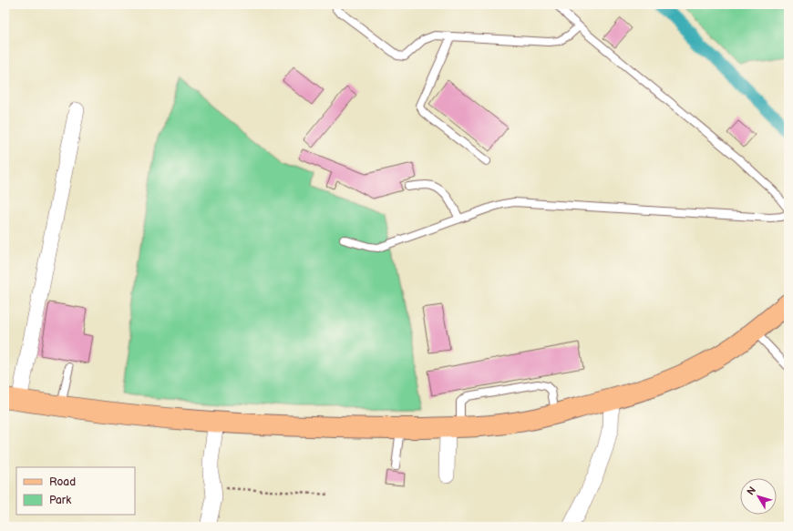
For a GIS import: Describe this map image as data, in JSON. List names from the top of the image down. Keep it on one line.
{"legend":["Road","Park"],"north":"top left"}
